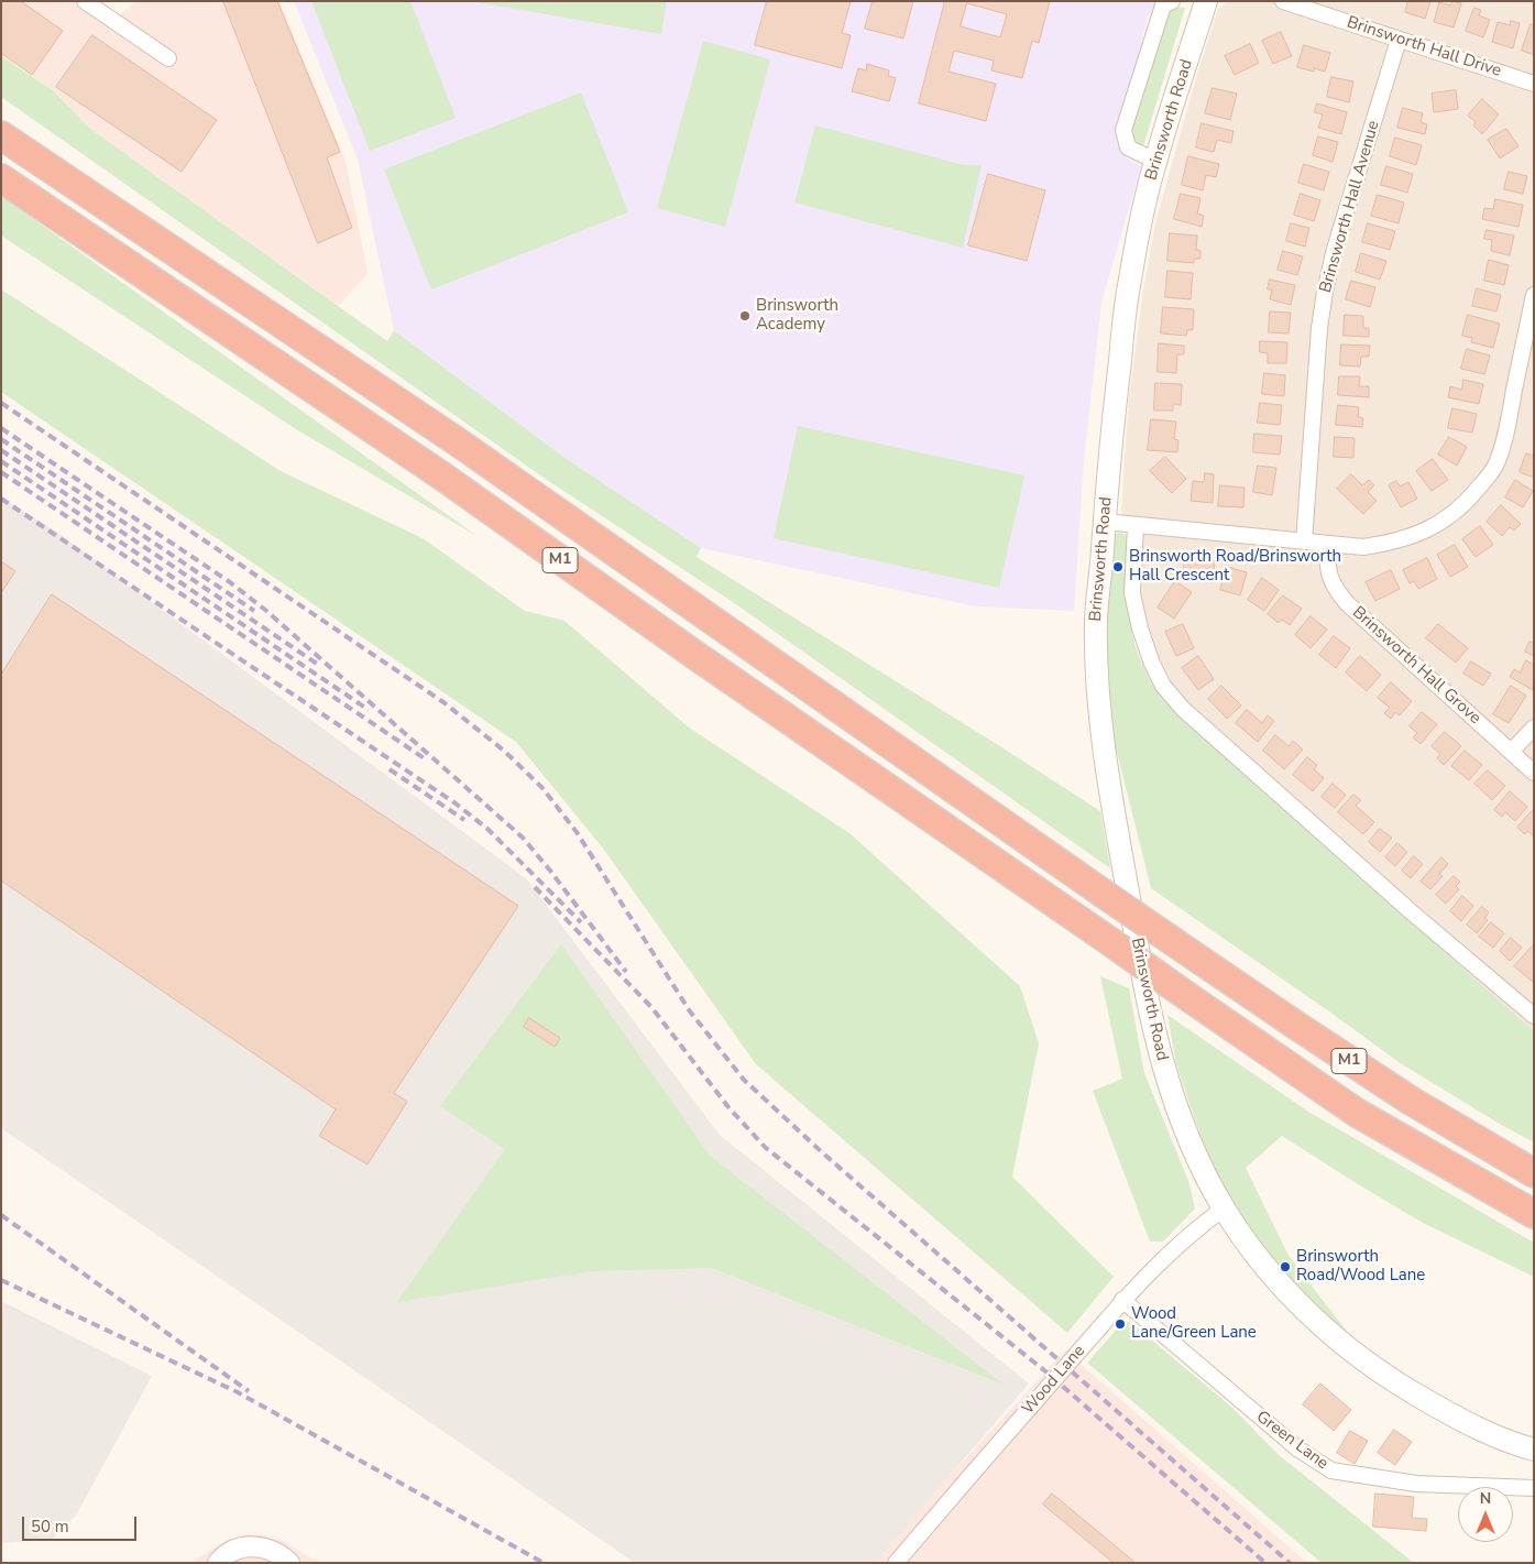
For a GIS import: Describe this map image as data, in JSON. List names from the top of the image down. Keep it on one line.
{"streets":{"highway":["M1"],"main road":["Brinsworth Road"],"street":["Brinsworth Hall Drive","Brinsworth Hall Avenue","Brinsworth Hall Grove","Wood Lane","Green Lane"]},"crossings":[["Brinsworth Hall Drive","Brinsworth Hall Avenue"],["Brinsworth Road","Wood Lane"],["Wood Lane","Green Lane"]],"places":["Brinsworth Academy","Brinsworth Road/Brinsworth Hall Crescent","Brinsworth Road/Wood Lane","Wood Lane/Green Lane"],"scale_bar":"50 m","north":"top"}
